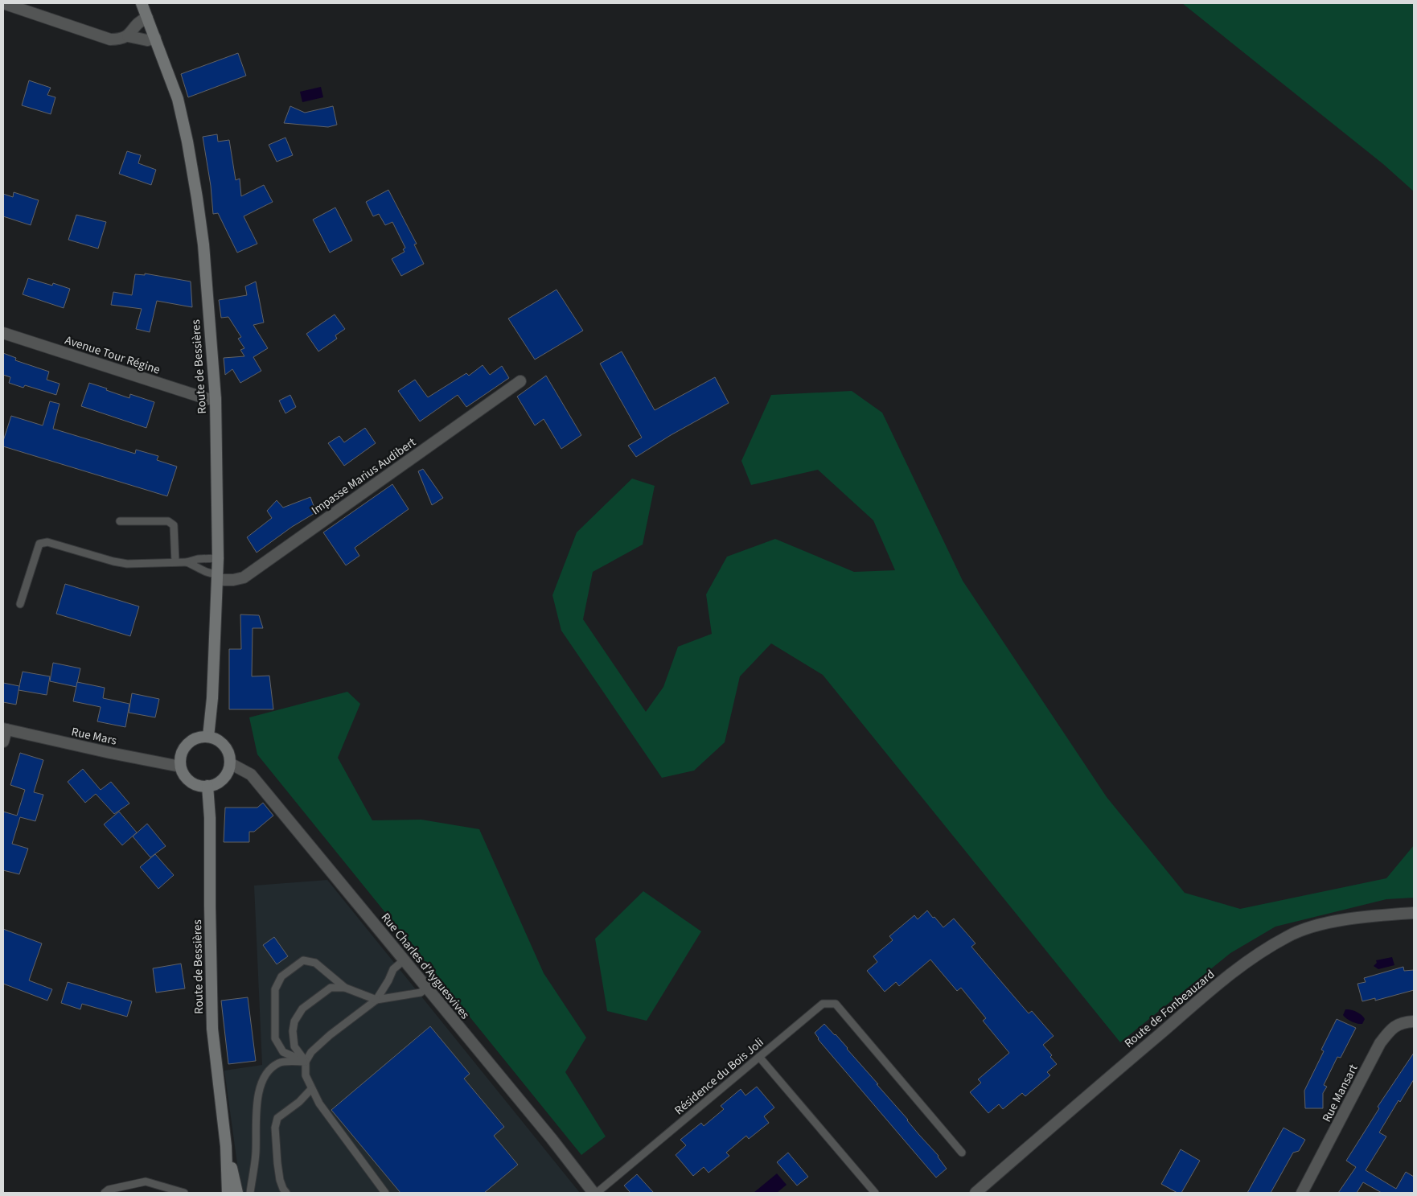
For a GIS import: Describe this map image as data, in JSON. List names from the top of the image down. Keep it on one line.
{"streets":{"main road":["Route de Bessières"],"street":["Avenue Tour Régine","Impasse Marius Audibert","Rue Mars","Rue Charles d'Ayguesvives","Route de Fonbeauzard","Rue Mansart"],"lane":["Résidence du Bois Joli"]},"crossings":[["Avenue Tour Régine","Route de Bessières"],["Route de Bessières","Impasse Marius Audibert"],["Route de Bessières","Rue Mars"],["Route de Bessières","Rue Charles d'Ayguesvives"],["Rue Mars","Rue Charles d'Ayguesvives"],["Rue Charles d'Ayguesvives","Résidence du Bois Joli"]]}
